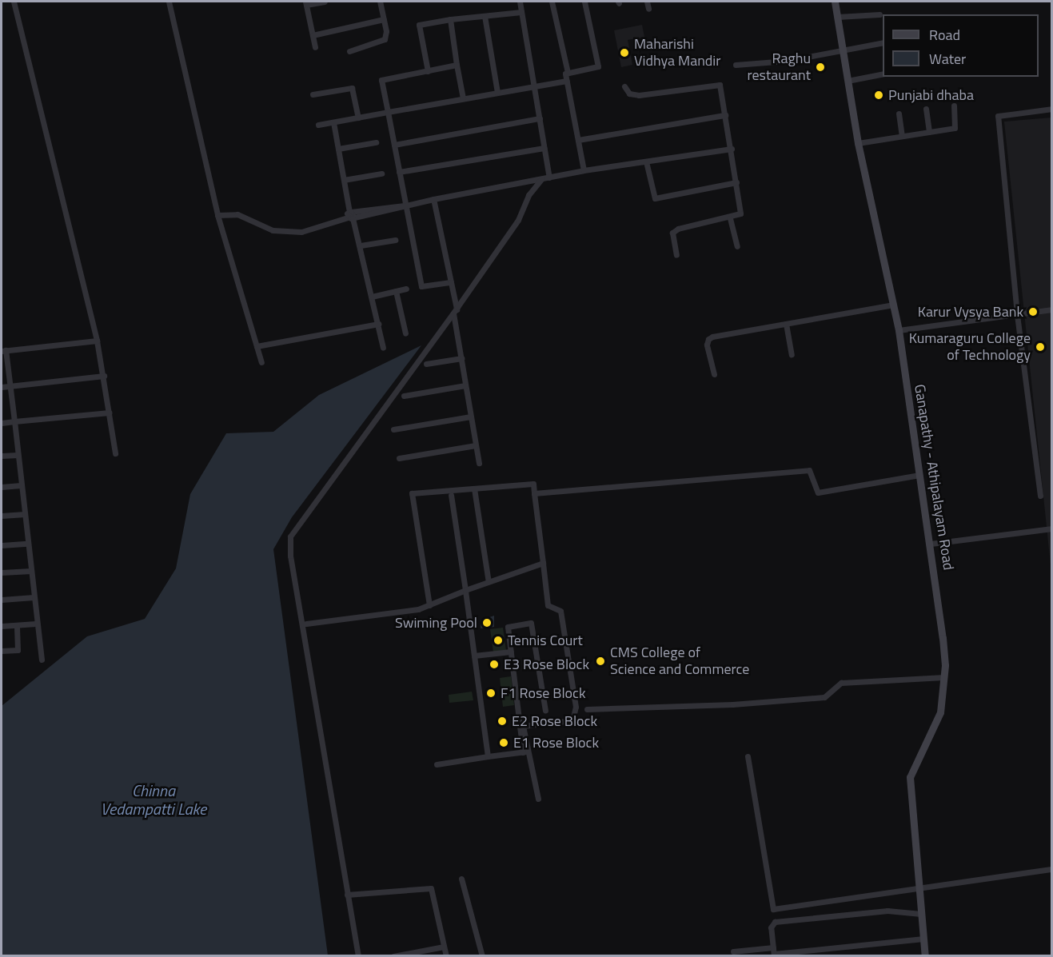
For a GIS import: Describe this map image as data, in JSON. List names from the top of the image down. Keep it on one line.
{"streets":{"main road":["Ganapathy - Athipalayam Road"]},"water":["Chinna Vedampatti Lake"],"places":["Maharishi Vidhya Mandir","Raghu restaurant","Punjabi dhaba","Karur Vysya Bank","Kumaraguru College of Technology","Swiming Pool","Tennis Court","CMS College of Science and Commerce","E3 Rose Block","F1 Rose Block","E2 Rose Block","E1 Rose Block"],"legend":["Road","Water"]}
